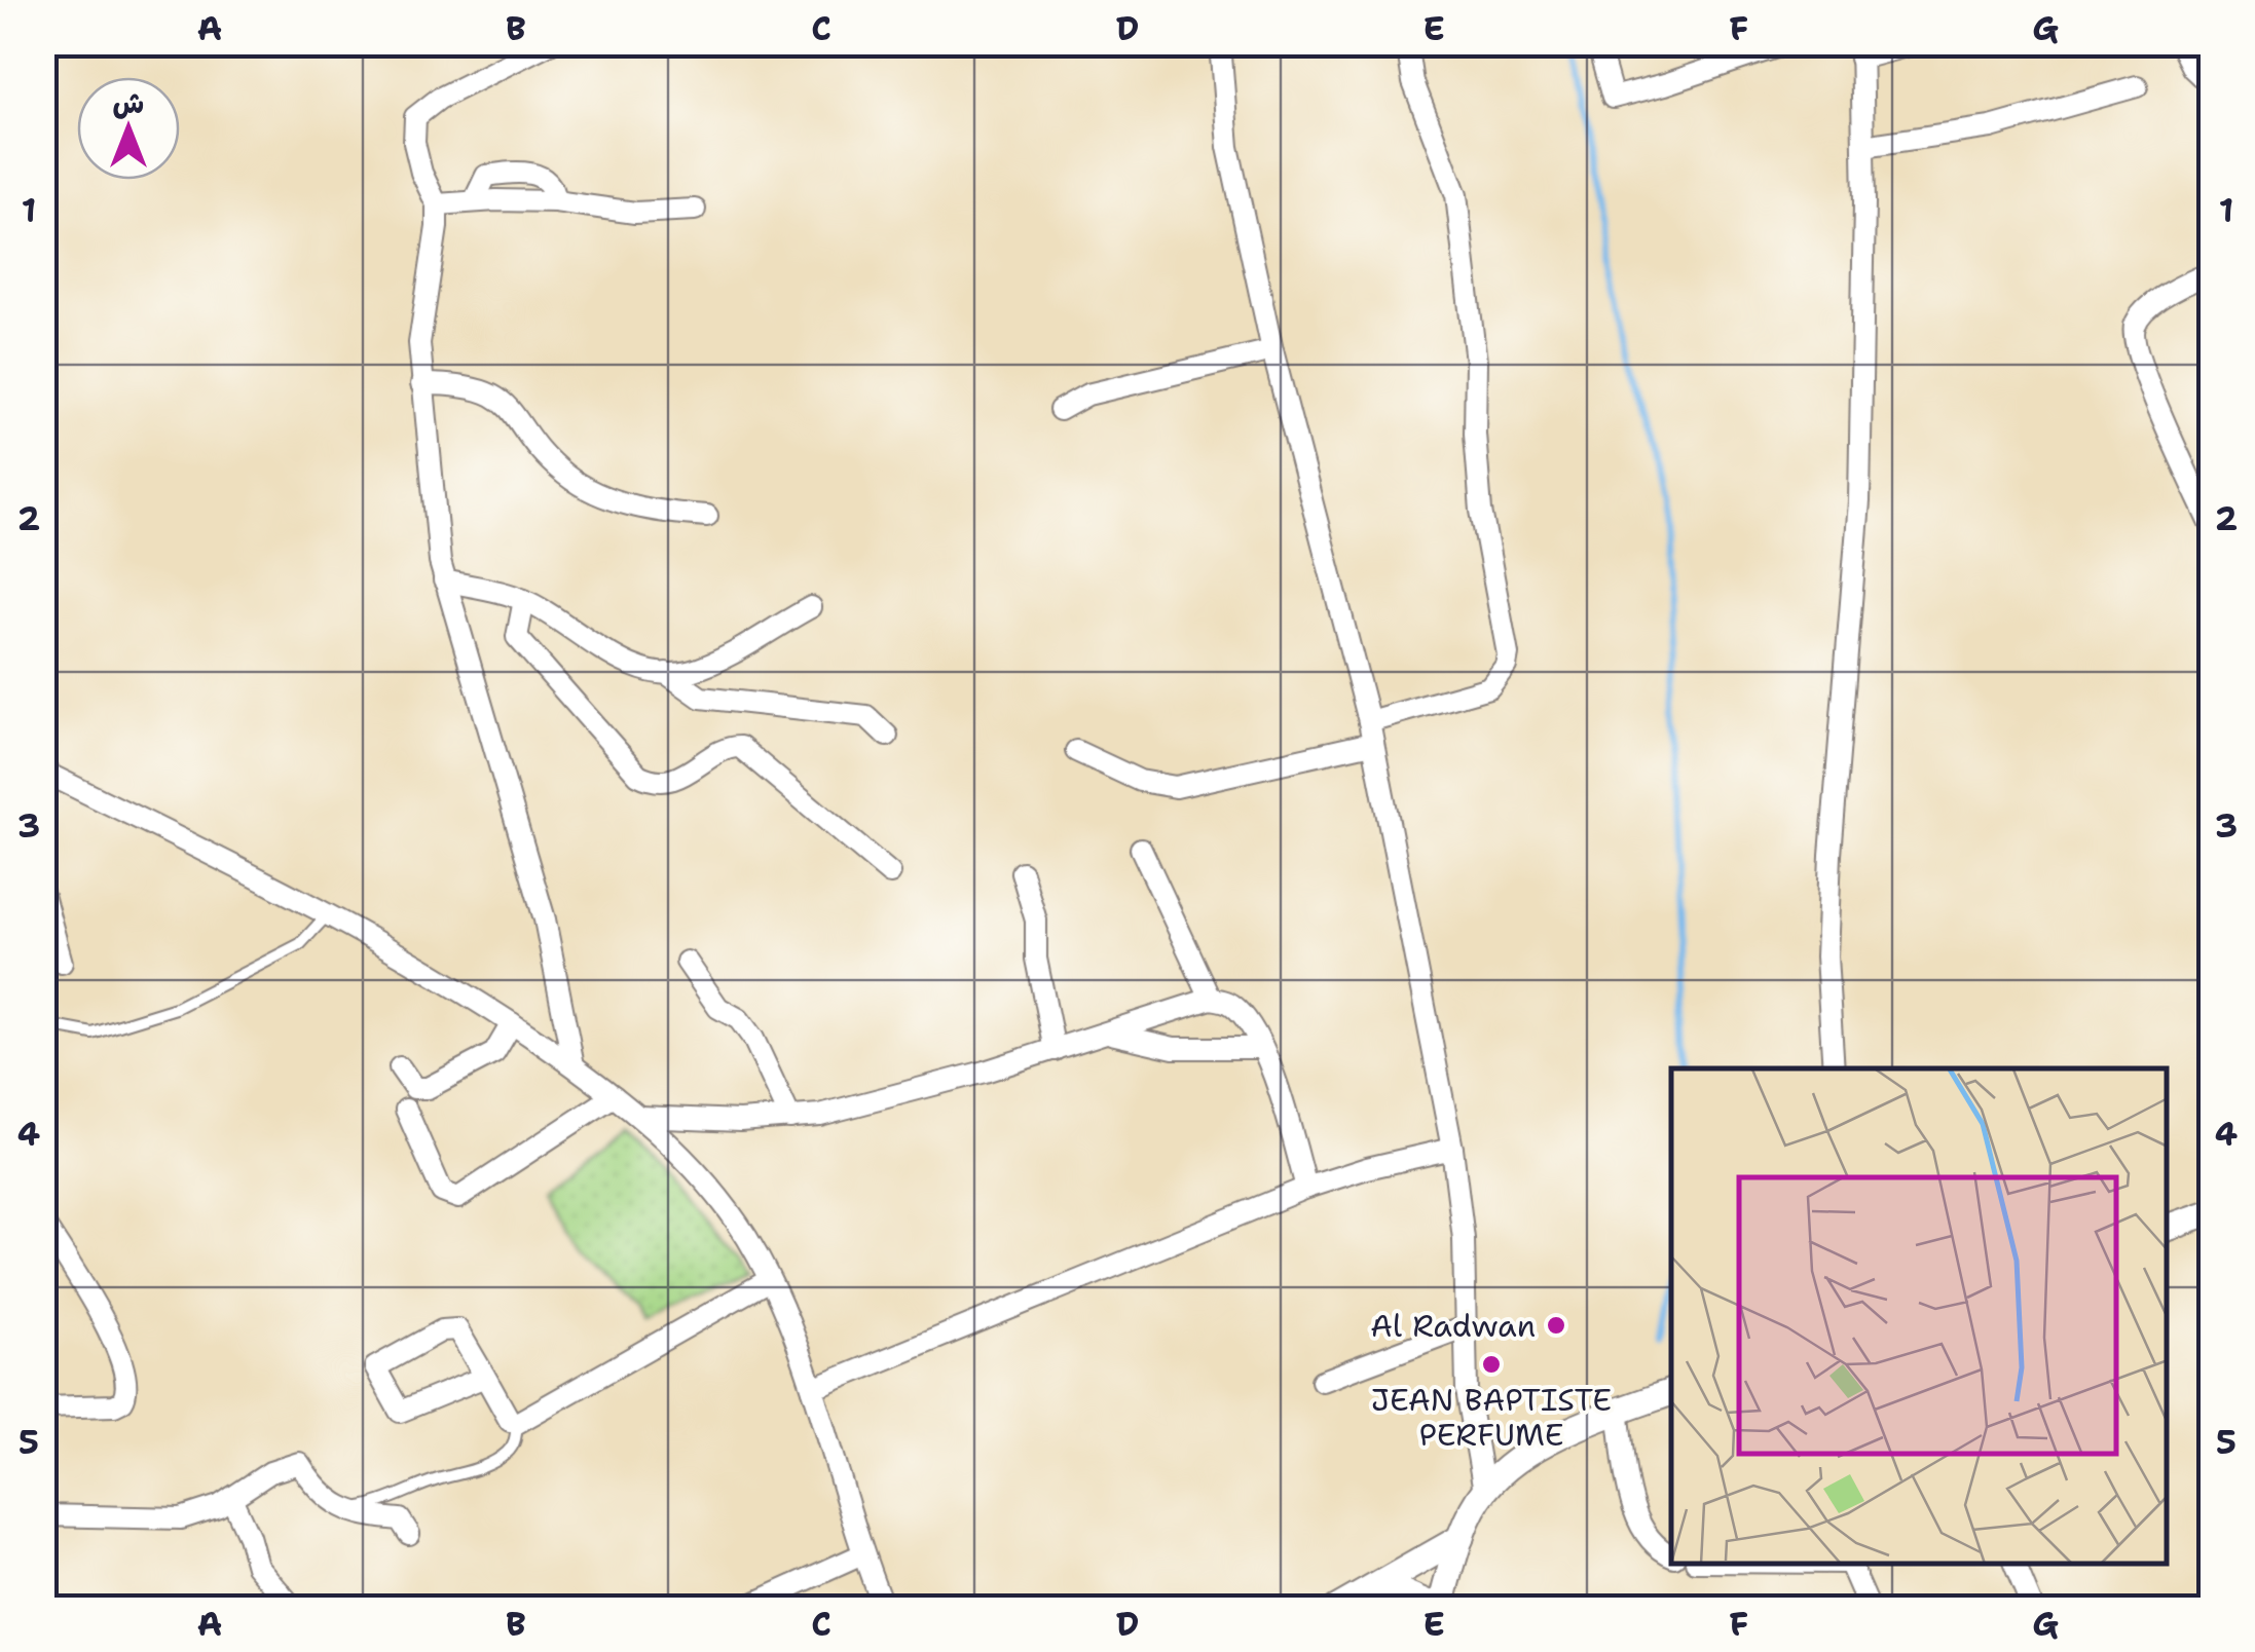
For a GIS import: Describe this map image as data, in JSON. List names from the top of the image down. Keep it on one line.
{"places":["Al Radwan","JEAN BAPTISTE PERFUME"],"north":"top","grid":{"columns":["A","B","C","D","E","F","G"],"rows":["1","2","3","4","5"]}}
